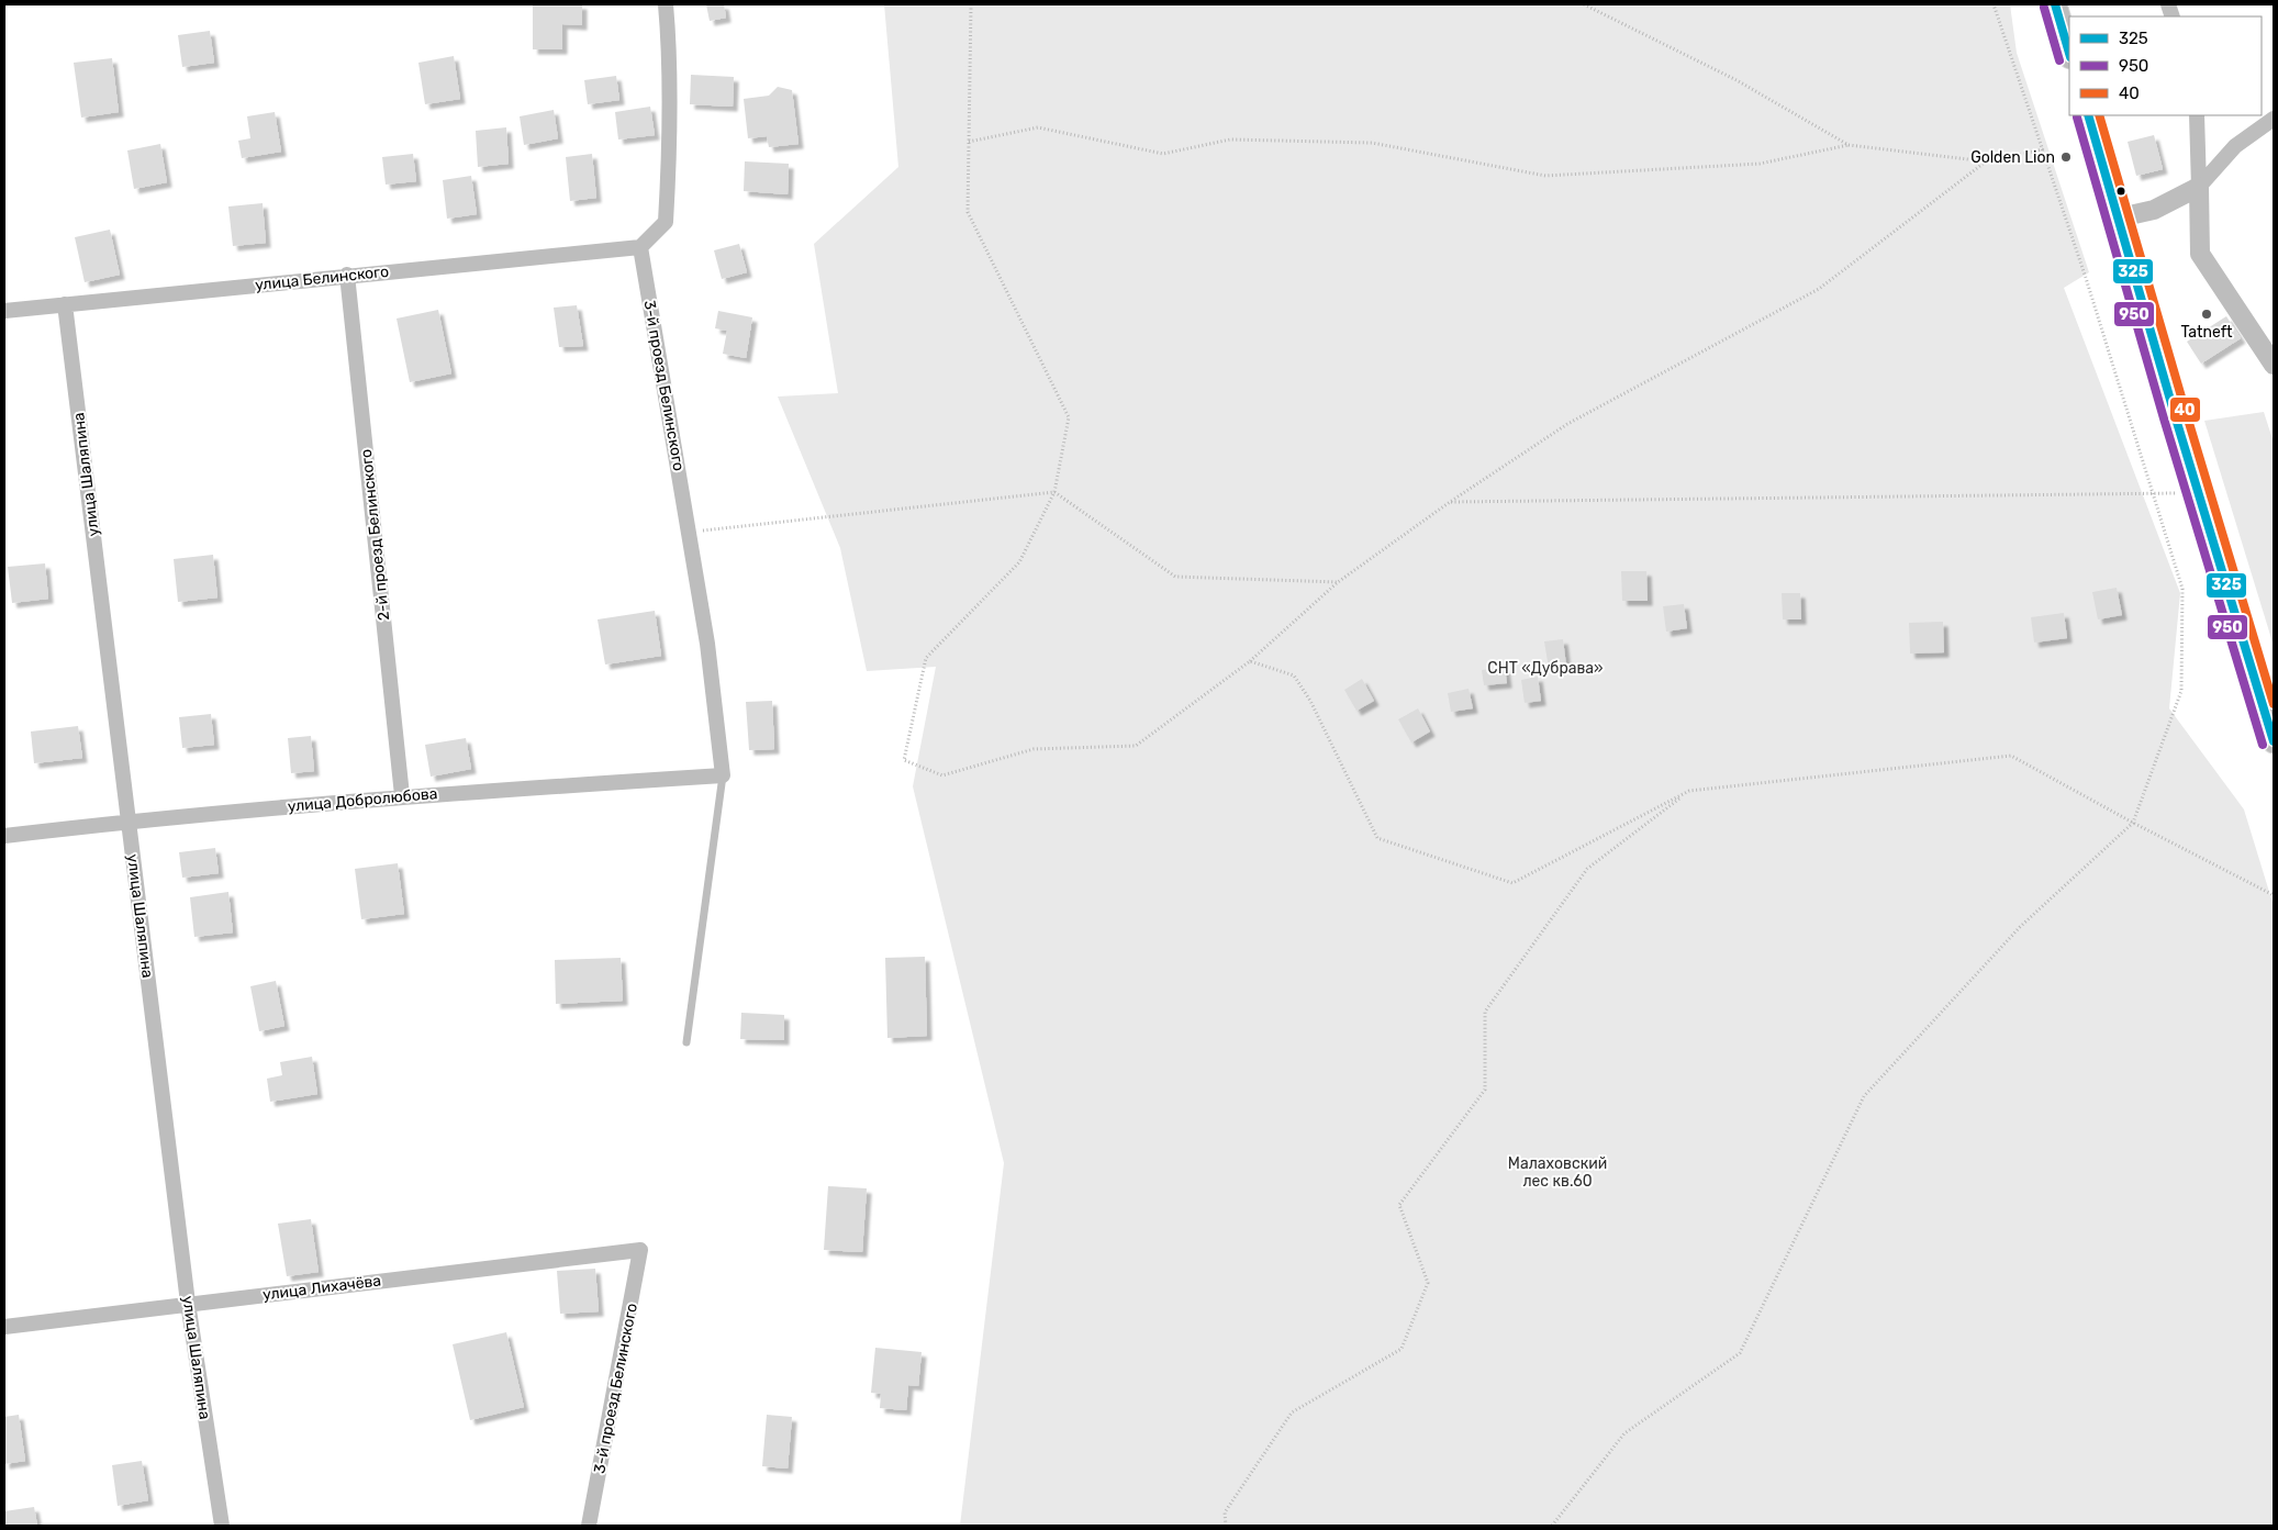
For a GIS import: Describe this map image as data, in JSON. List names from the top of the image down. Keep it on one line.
{"streets":{"street":["улица Белинского","3-й проезд Белинского","улица Шаляпина","2-й проезд Белинского","улица Добролюбова","улица Лихачёва"]},"crossings":[["улица Белинского","3-й проезд Белинского"],["улица Белинского","улица Шаляпина"],["улица Белинского","2-й проезд Белинского"],["3-й проезд Белинского","улица Добролюбова"],["3-й проезд Белинского","улица Лихачёва"],["улица Шаляпина","улица Добролюбова"],["улица Шаляпина","улица Лихачёва"],["2-й проезд Белинского","улица Добролюбова"]],"parks":["СНТ «Дубрава»","Малаховский лес кв.60"],"places":["Golden Lion","Tatneft"],"lines":["transit line 325","transit line 950","transit line 40"],"legend":["325","950","40"]}
